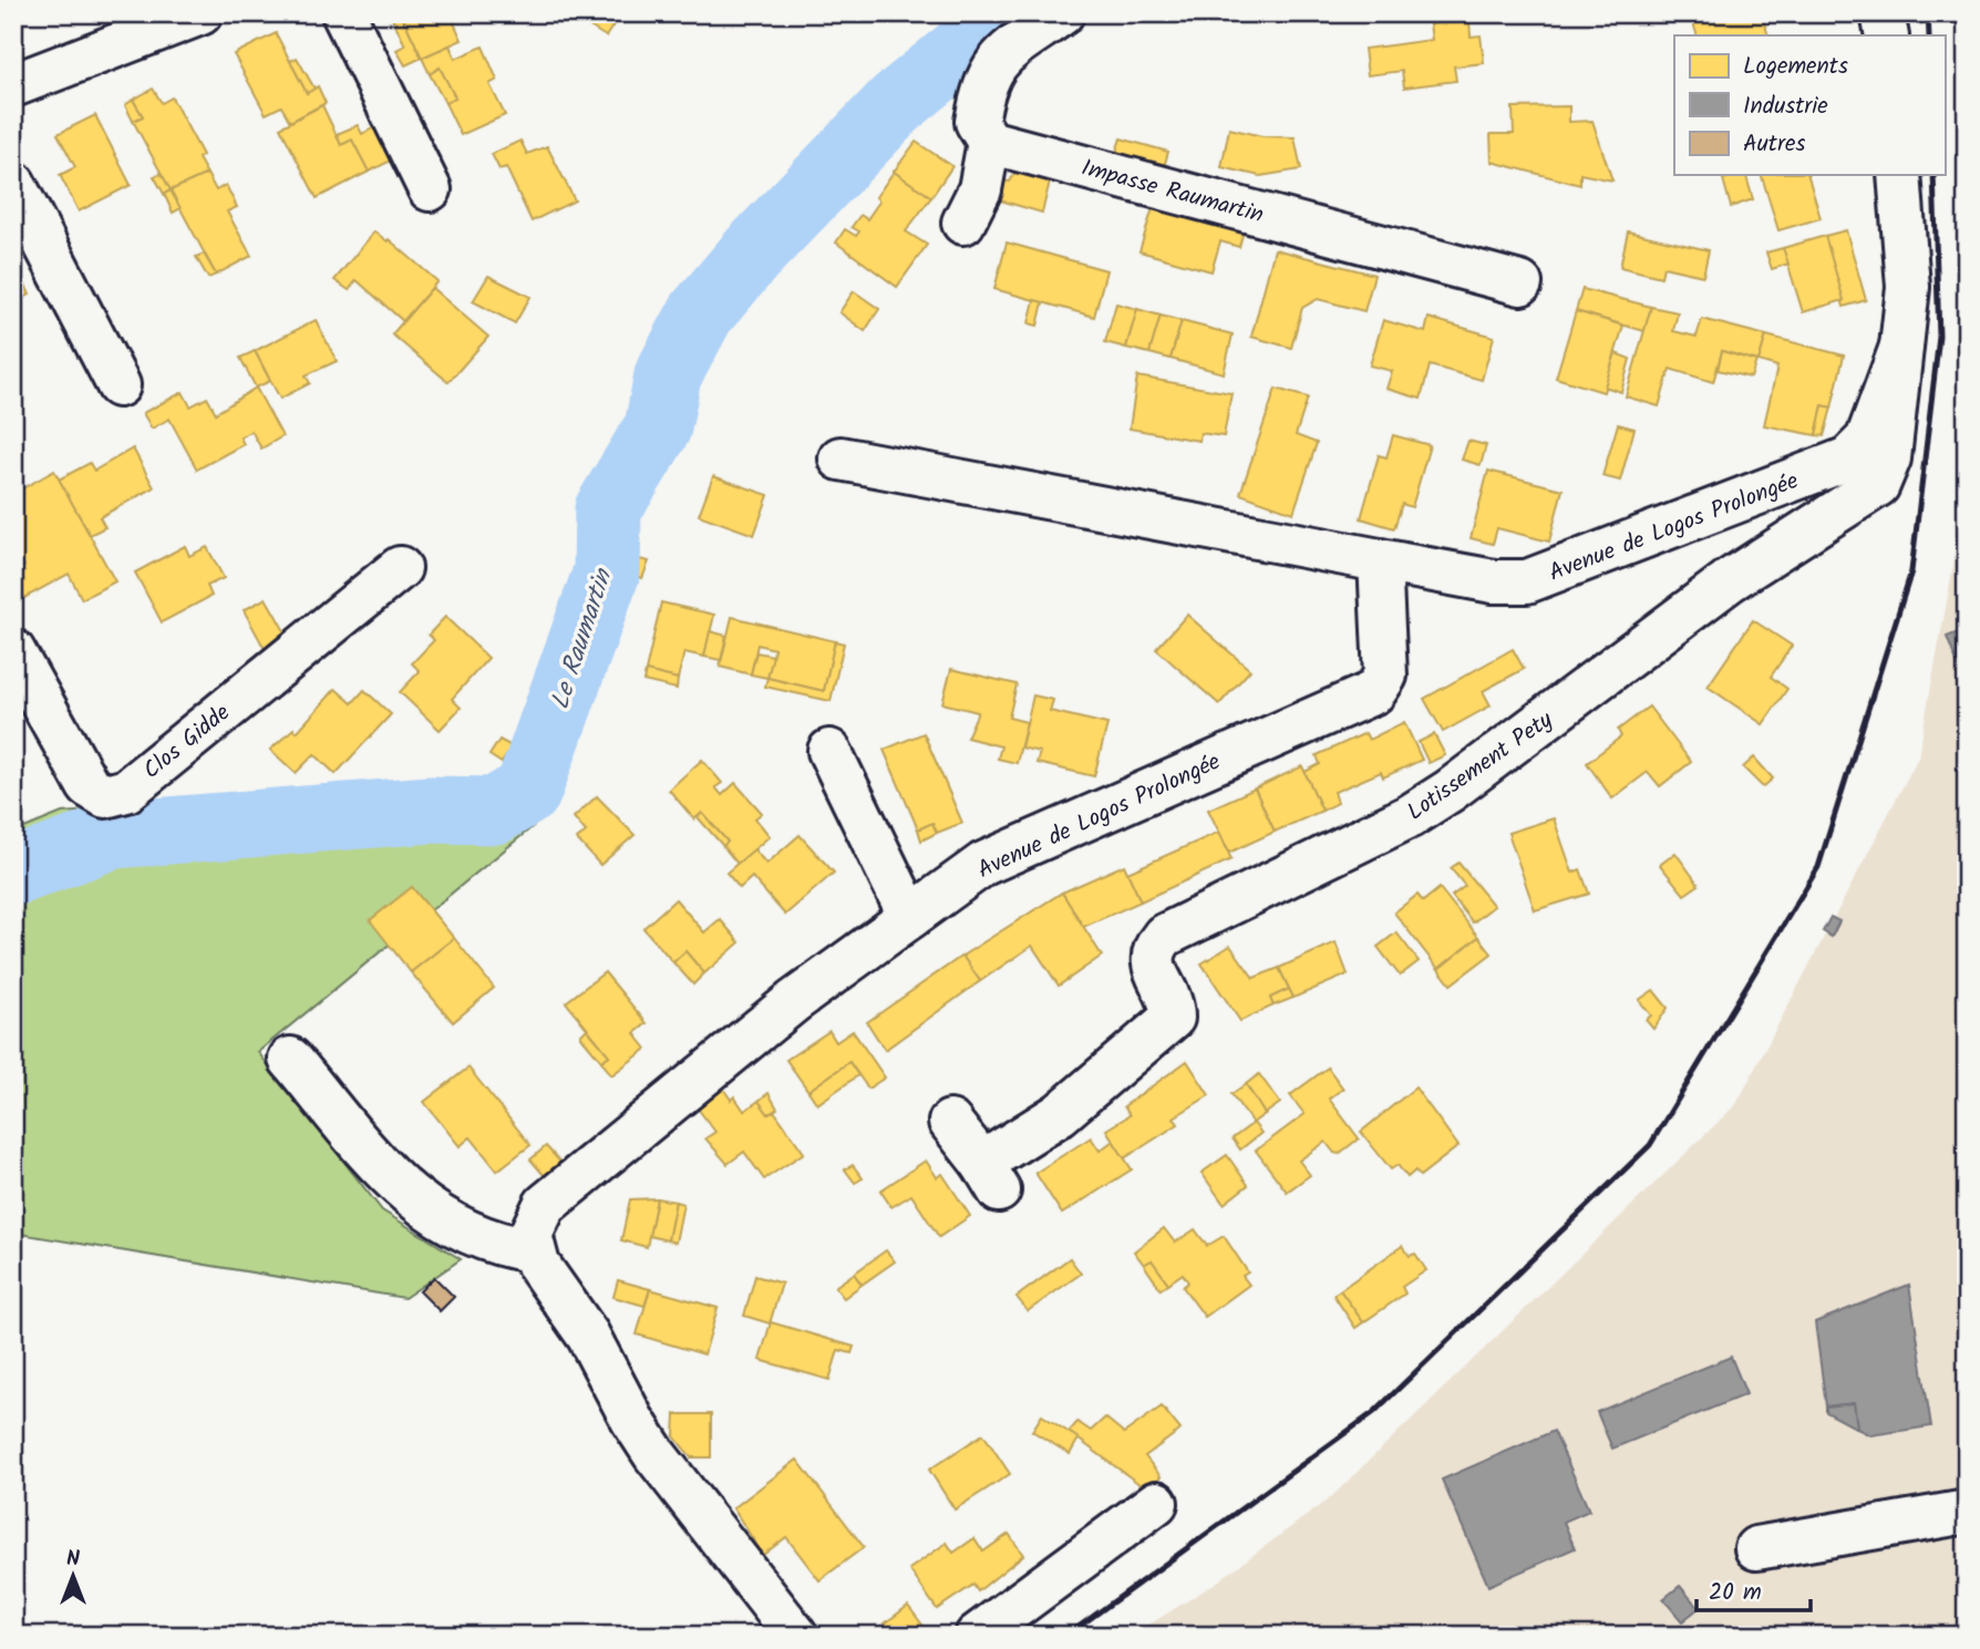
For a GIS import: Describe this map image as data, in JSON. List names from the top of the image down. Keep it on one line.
{"streets":{"street":["Impasse Raumartin","Avenue de Logos Prolongée","Clos Gidde","Lotissement Pety"]},"crossings":[["Avenue de Logos Prolongée","Lotissement Pety"]],"water":["Le Raumartin"],"legend":["Logements","Industrie","Autres"],"scale_bar":"20 m","north":"top"}
